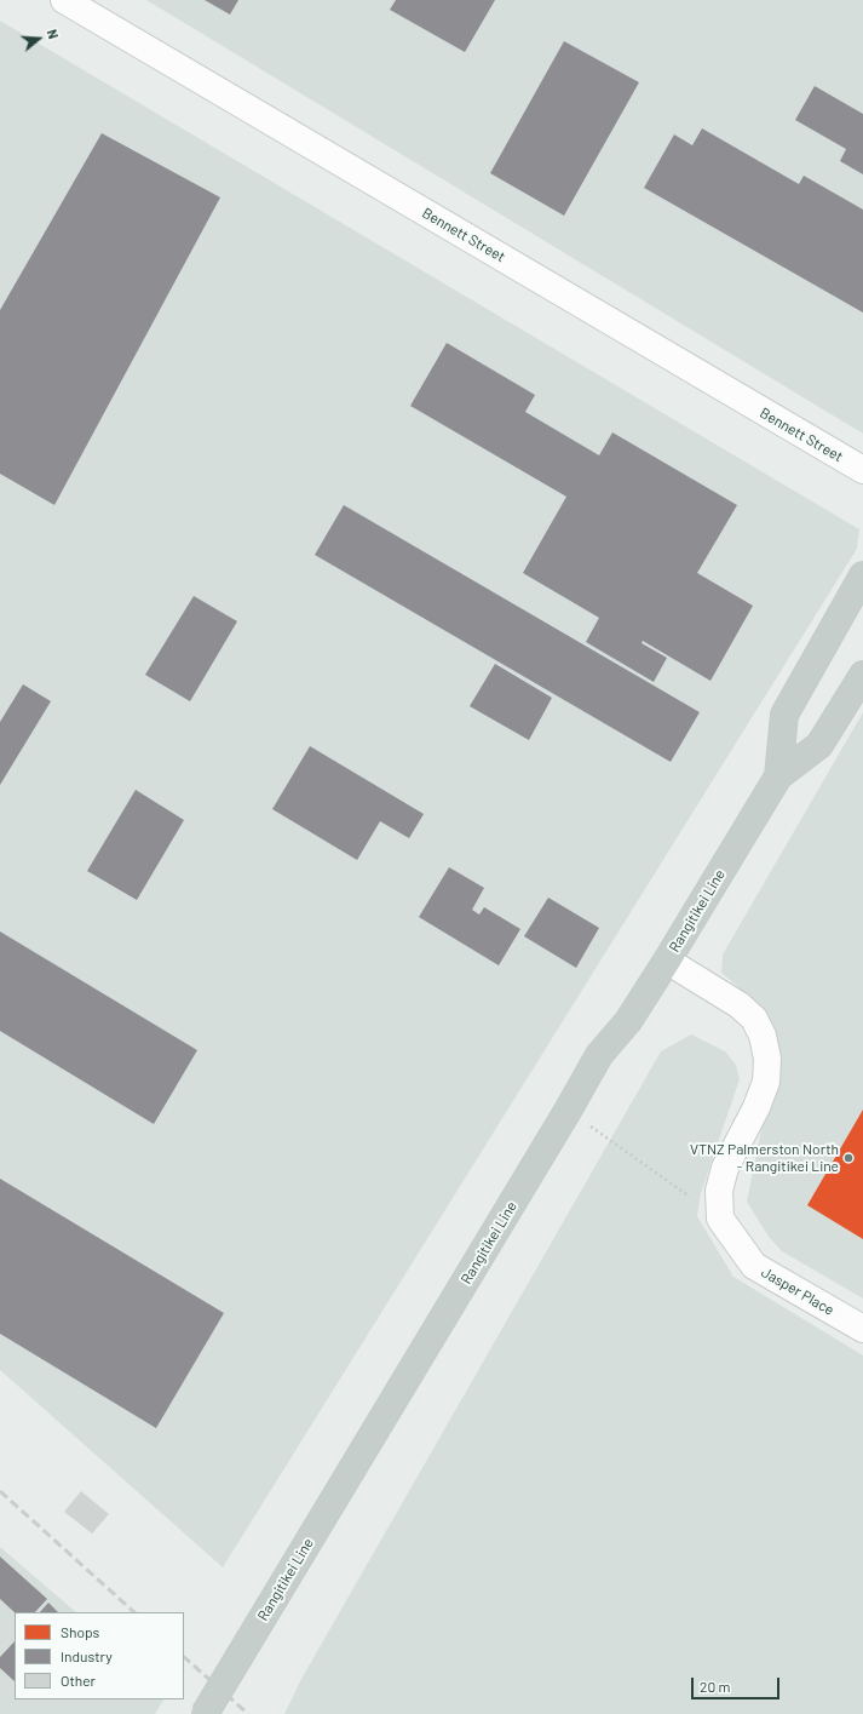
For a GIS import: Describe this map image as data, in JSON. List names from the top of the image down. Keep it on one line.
{"streets":{"highway":["Rangitikei Line"],"street":["Bennett Street","Jasper Place"]},"places":["VTNZ Palmerston North - Rangitikei Line"],"legend":["Shops","Industry","Other"],"scale_bar":"20 m","north":"right"}
